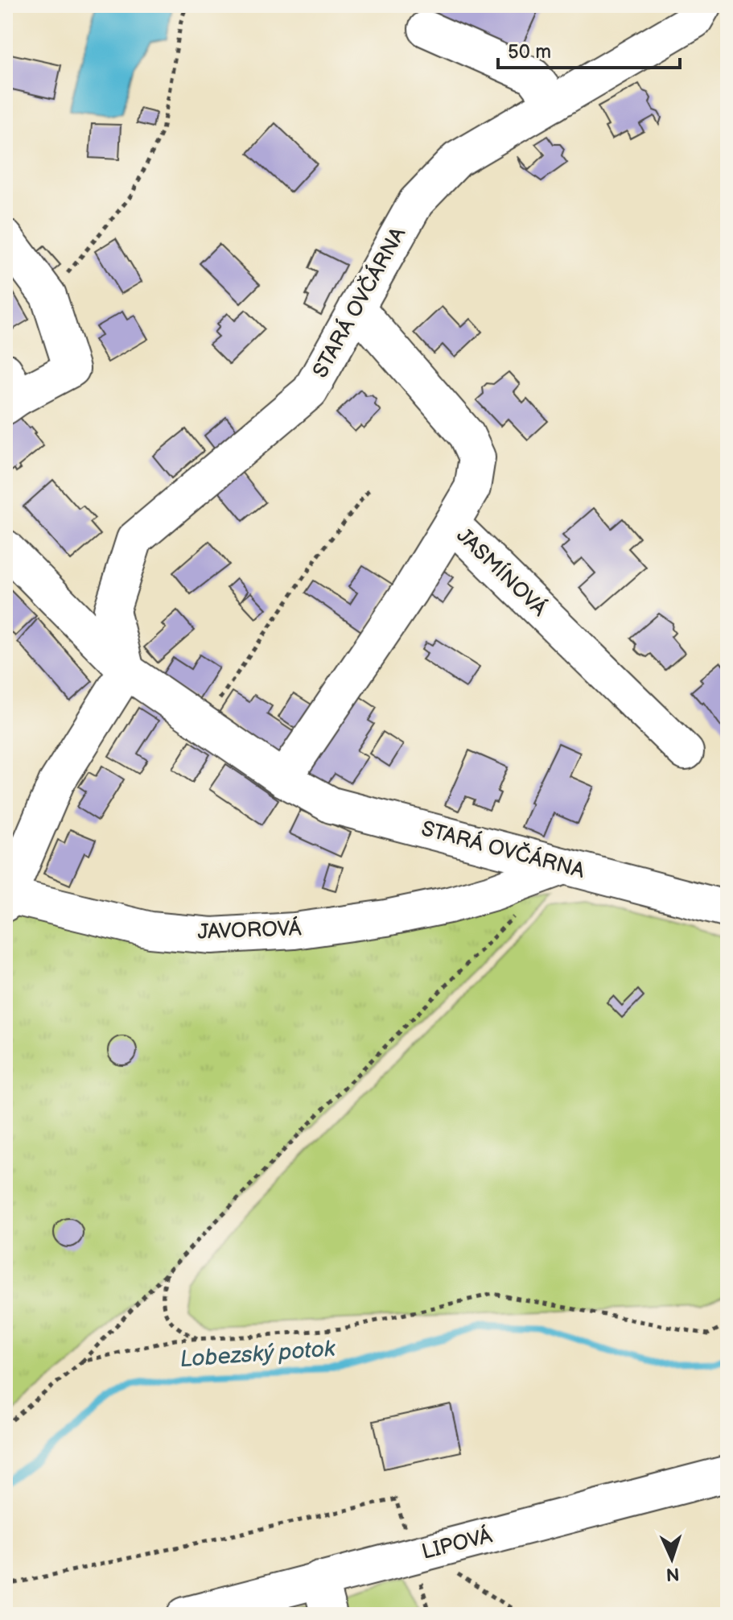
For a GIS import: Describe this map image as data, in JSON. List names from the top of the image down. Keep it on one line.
{"streets":{"street":["STARÁ OVČÁRNA","JASMÍNOVÁ","JAVOROVÁ","LIPOVÁ"]},"crossings":[["STARÁ OVČÁRNA","JASMÍNOVÁ"],["STARÁ OVČÁRNA","JAVOROVÁ"]],"water":["Lobezský potok"],"scale_bar":"50 m","north":"bottom"}
